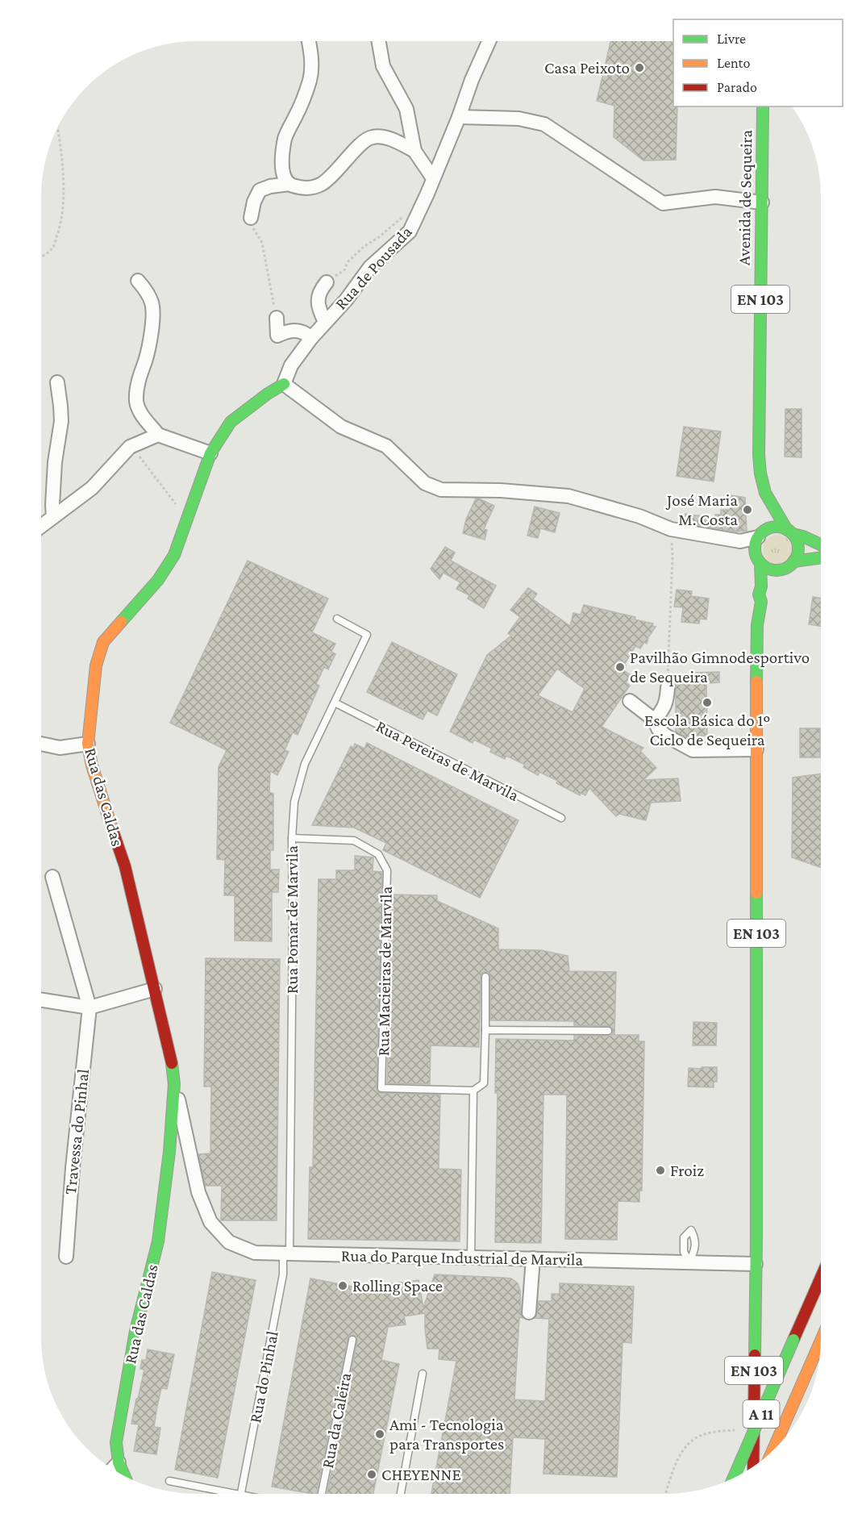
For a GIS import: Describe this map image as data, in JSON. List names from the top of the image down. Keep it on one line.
{"streets":{"main road":["Avenida de Sequeira","EN 103","Rua das Caldas","A 11"],"street":["Rua de Pousada","Travessa do Pinhal","Rua do Parque Industrial de Marvila"],"lane":["Rua Pereiras de Marvila","Rua Pomar de Marvila","Rua Macieiras de Marvila","Rua do Pinhal","Rua da Caleira"]},"crossings":[["Avenida de Sequeira","EN 103"],["Rua de Pousada","Rua das Caldas"],["EN 103","Rua do Parque Industrial de Marvila"],["Rua Pereiras de Marvila","Rua Pomar de Marvila"],["Rua das Caldas","Rua do Parque Industrial de Marvila"],["Rua Pomar de Marvila","Rua Macieiras de Marvila"],["Rua Pomar de Marvila","Rua do Parque Industrial de Marvila"],["Rua Pomar de Marvila","Rua do Pinhal"],["Rua do Parque Industrial de Marvila","Rua do Pinhal"]],"places":["Casa Peixoto","José Maria M. Costa","Pavilhão Gimnodesportivo de Sequeira","Escola Básica do 1º Ciclo de Sequeira","Froiz","Rolling Space","Ami - Tecnologia para Transportes","CHEYENNE"],"legend":["Livre","Lento","Parado"]}
